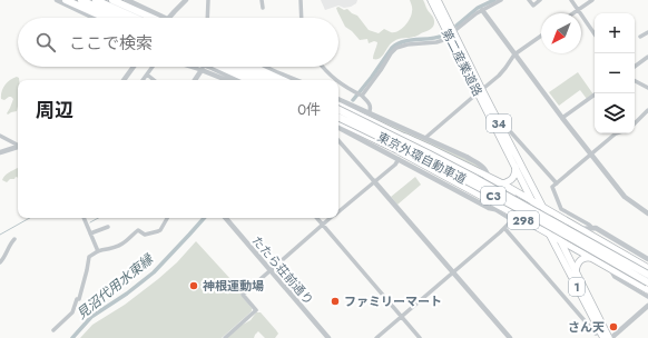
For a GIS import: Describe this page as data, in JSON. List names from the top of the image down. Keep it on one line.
{"streets":{"highway":["東京外環自動車道","C3"],"main road":["第二産業道路","34","298","1"],"street":["たたら荘前通り"]},"crossings":[["第二産業道路","34"],["第二産業道路","298"]],"water":["見沼代用水東縁"],"places":["神根運動場","ファミリーマート","さん天"],"north":"bottom left","page":{"map_buttons":["+","−"],"search":"ここで検索","heading":["周辺","0件"]}}
